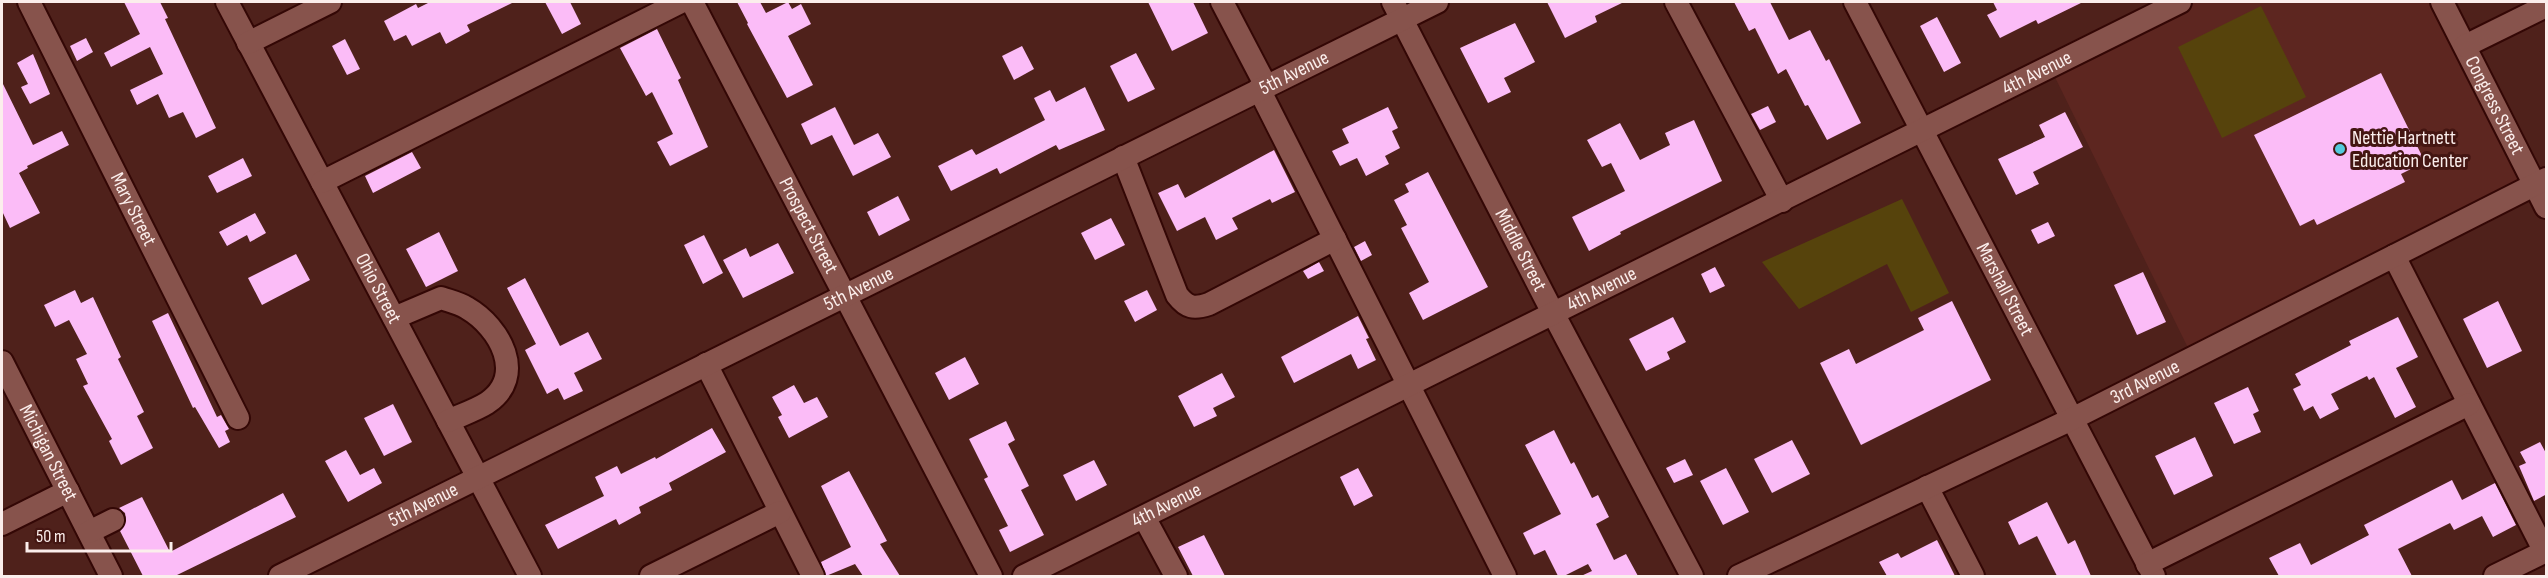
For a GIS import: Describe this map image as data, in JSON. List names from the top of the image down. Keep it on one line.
{"streets":{"street":["5th Avenue","4th Avenue","Congress Street","Mary Street","Prospect Street","Middle Street","Ohio Street","Marshall Street","3rd Avenue","Michigan Street"]},"crossings":[["5th Avenue","Prospect Street"],["5th Avenue","Middle Street"],["5th Avenue","Ohio Street"],["4th Avenue","Middle Street"],["4th Avenue","Marshall Street"],["Congress Street","3rd Avenue"],["Marshall Street","3rd Avenue"]],"places":["Nettie Hartnett Education Center"],"scale_bar":"50 m"}
